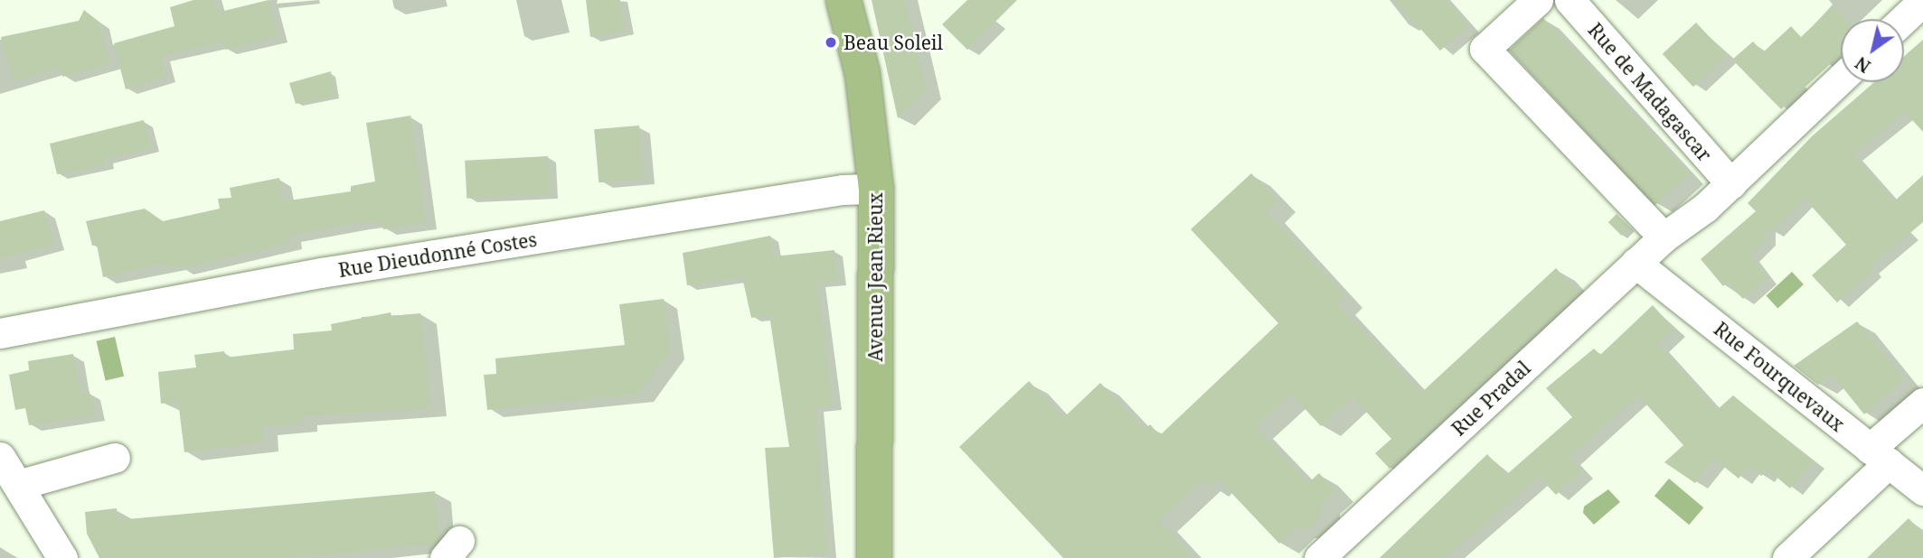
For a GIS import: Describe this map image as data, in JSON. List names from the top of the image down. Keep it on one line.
{"streets":{"main road":["Avenue Jean Rieux"],"street":["Rue de Madagascar","Rue Dieudonné Costes","Rue Fourquevaux","Rue Pradal"]},"crossings":[["Rue de Madagascar","Rue Pradal"],["Rue Dieudonné Costes","Avenue Jean Rieux"],["Rue Fourquevaux","Rue Pradal"]],"places":["Beau Soleil"],"north":"bottom left"}
